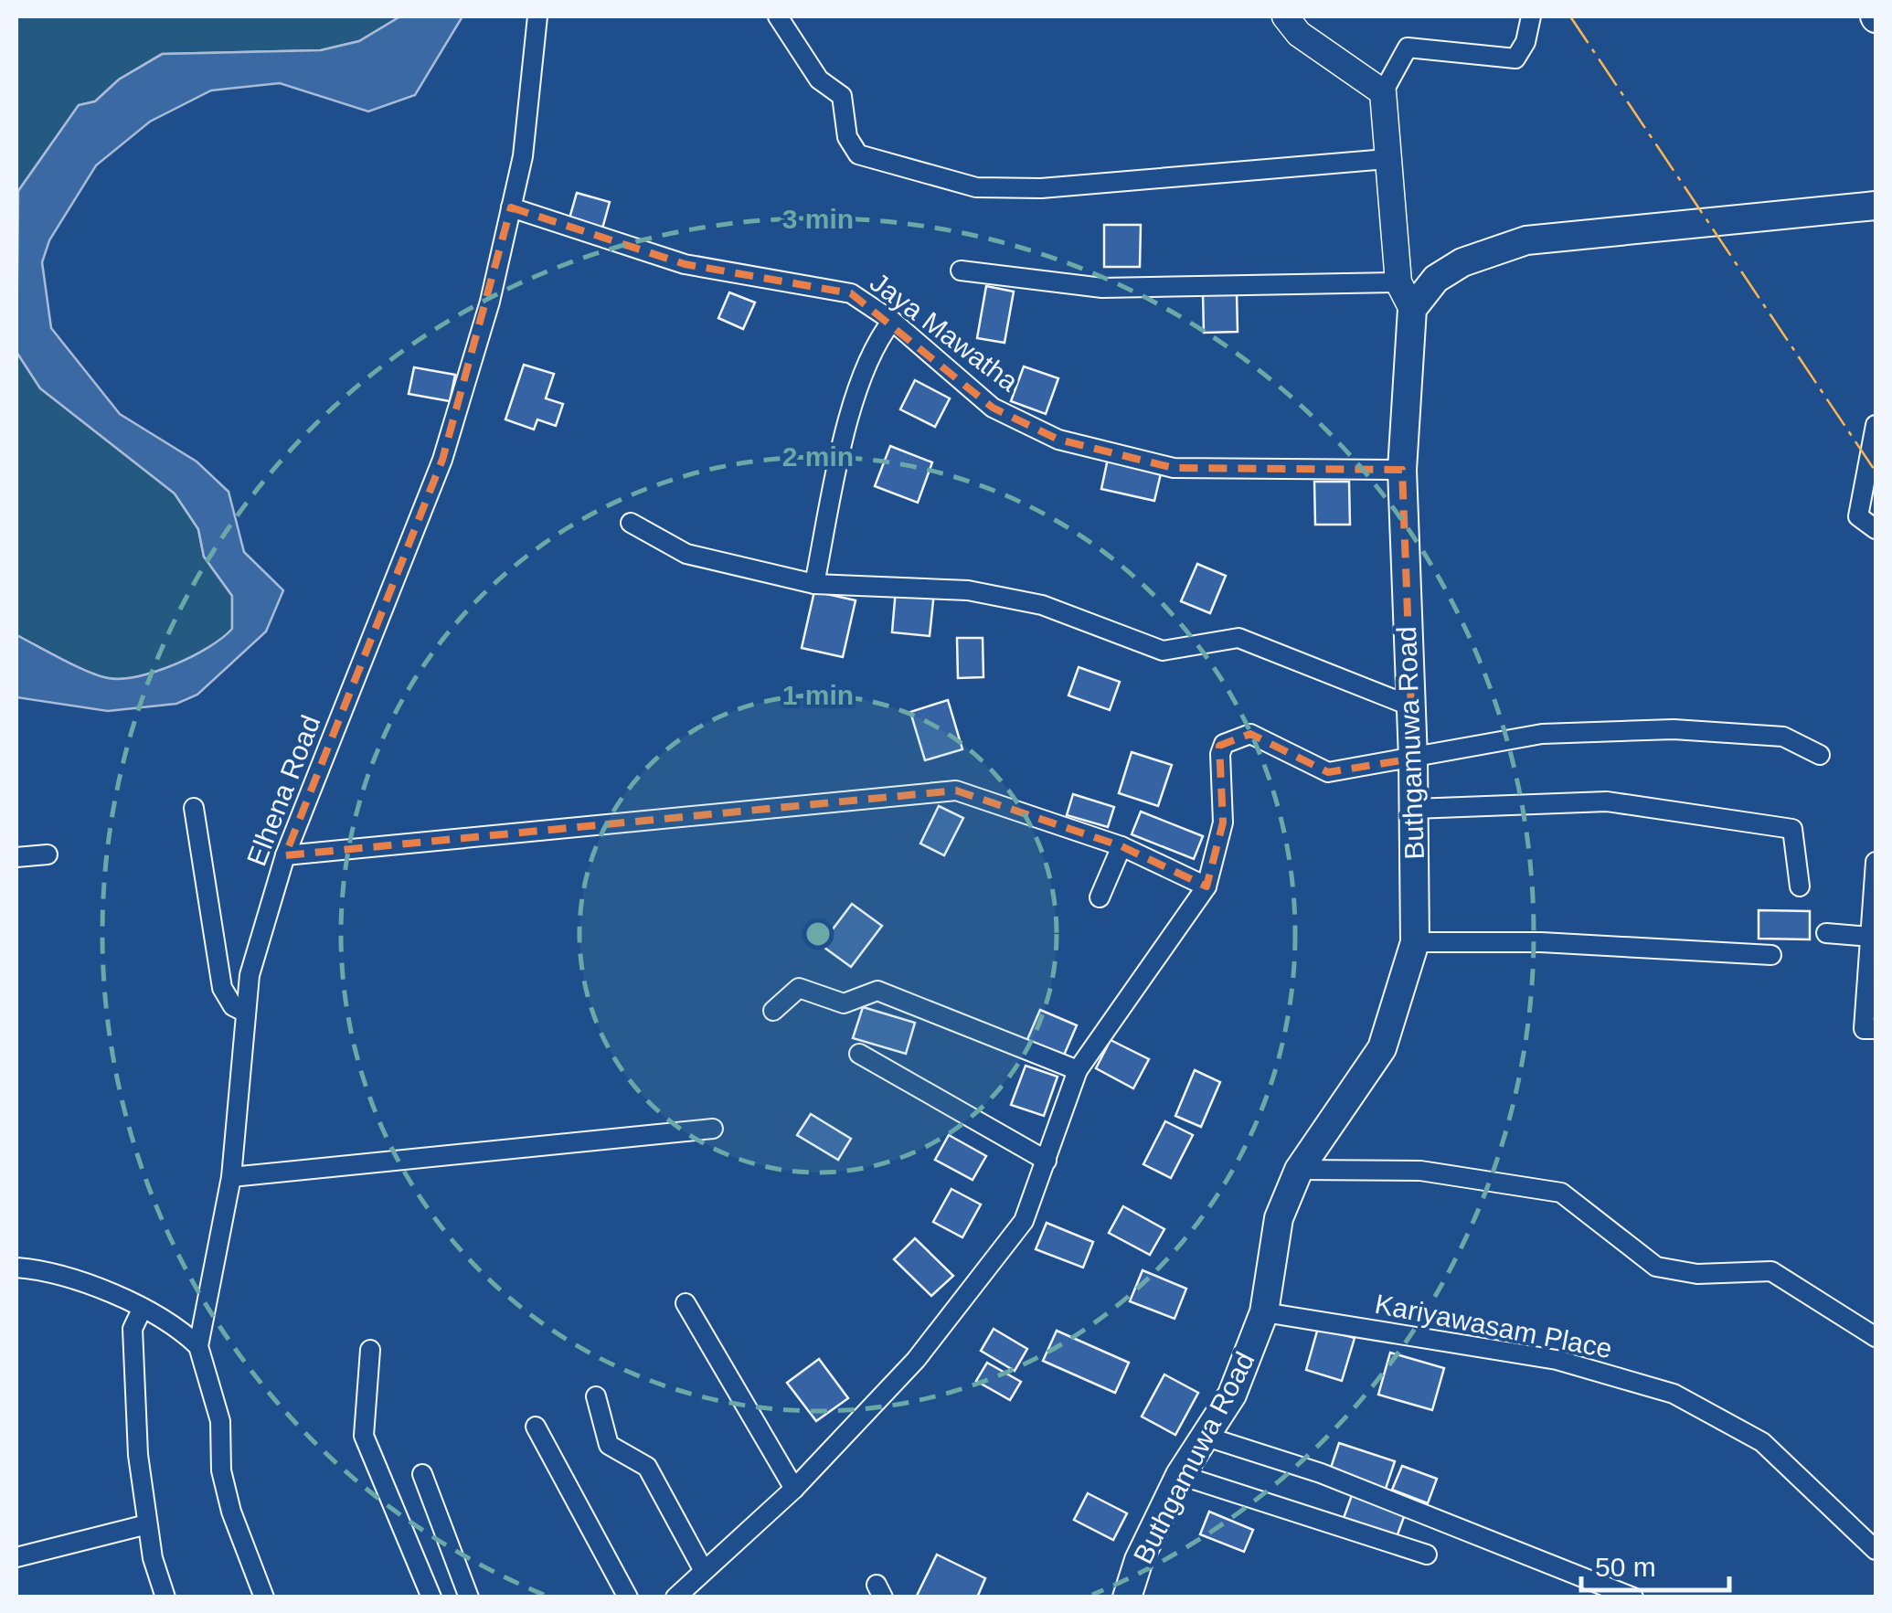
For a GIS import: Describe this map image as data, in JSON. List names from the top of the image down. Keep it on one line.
{"streets":{"main road":["Buthgamuwa Road"],"street":["Jaya Mawatha","Elhena Road","Kariyawasam Place"]},"crossings":[["Jaya Mawatha","Buthgamuwa Road"],["Jaya Mawatha","Elhena Road"],["Buthgamuwa Road","Kariyawasam Place"]],"scale_bar":"50 m","rings":["3 min","2 min","1 min"]}
